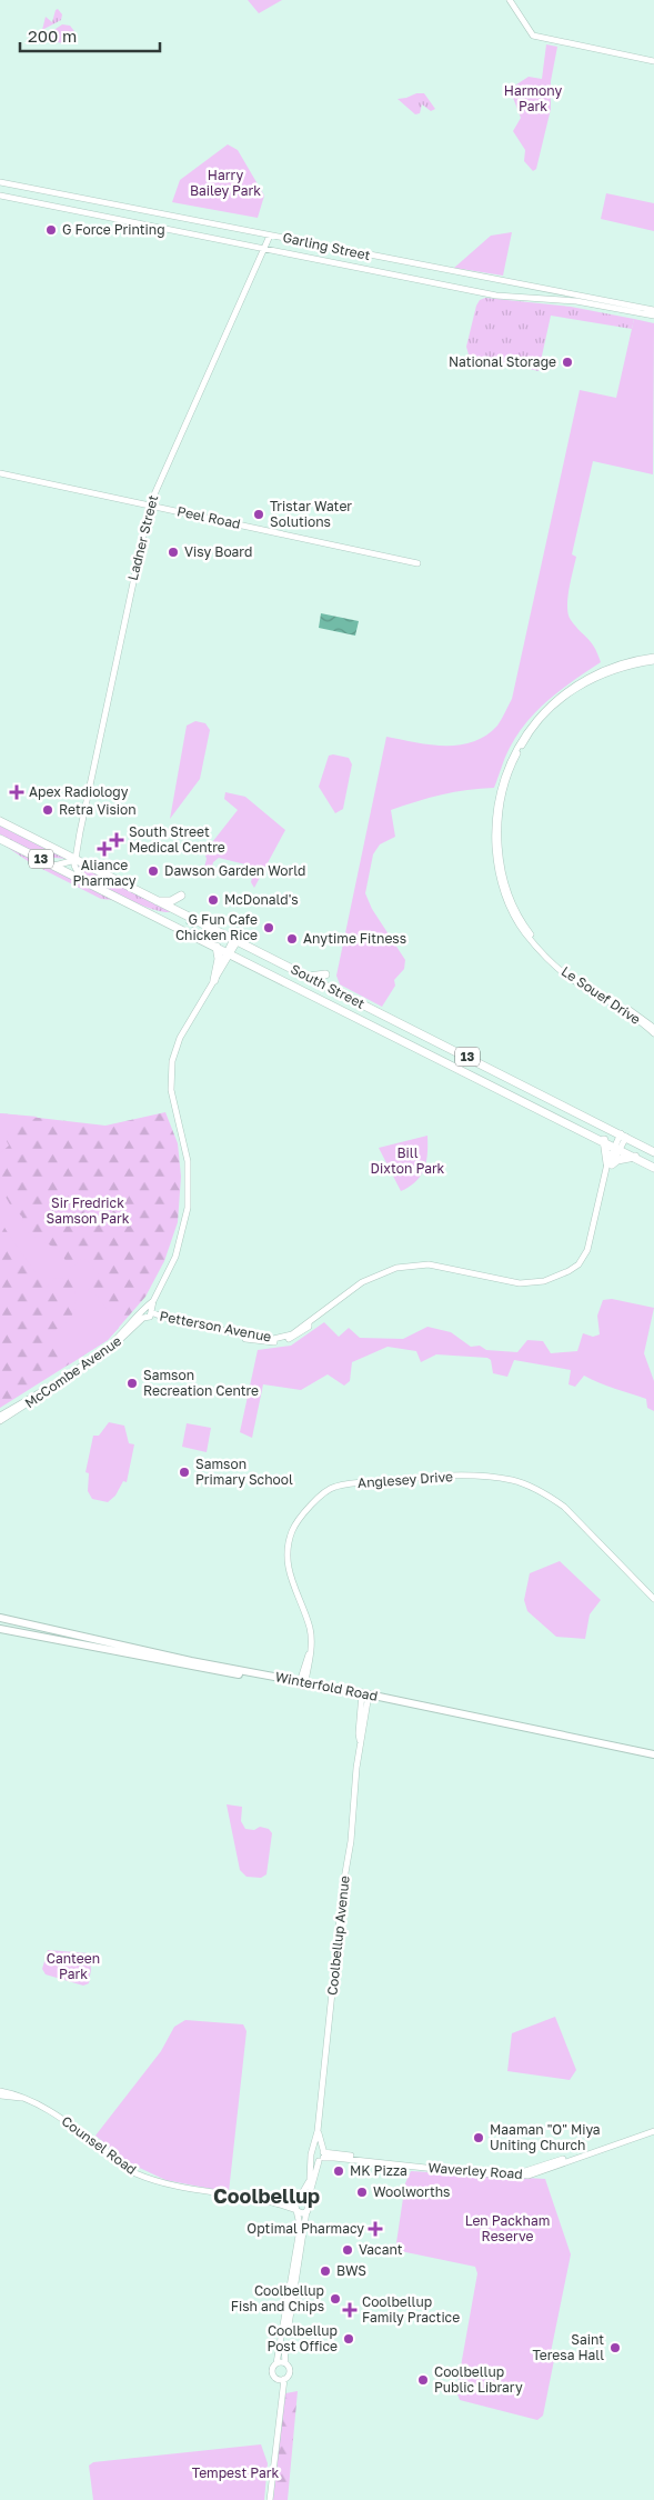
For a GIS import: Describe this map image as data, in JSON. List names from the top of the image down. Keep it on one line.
{"streets":{"highway":["13","South Street"],"main road":["Winterfold Road"],"street":["Garling Street","Peel Road","Ladner Street","Le Souef Drive","Petterson Avenue","McCombe Avenue","Anglesey Drive","Coolbellup Avenue","Counsel Road","Waverley Road"]},"crossings":[["Garling Street","Ladner Street"],["Peel Road","Ladner Street"],["Ladner Street","South Street"],["South Street","Petterson Avenue"],["South Street","McCombe Avenue"],["Petterson Avenue","McCombe Avenue"],["Anglesey Drive","Winterfold Road"],["Winterfold Road","Coolbellup Avenue"],["Coolbellup Avenue","Counsel Road"],["Coolbellup Avenue","Waverley Road"]],"districts":["Coolbellup"],"parks":["Harmony Park","Harry Bailey Park","Bill Dixton Park","Sir Fredrick Samson Park","Canteen Park","Len Packham Reserve","Tempest Park"],"places":{"other":["G Force Printing","National Storage","Tristar Water Solutions","Visy Board","Retra Vision","Dawson Garden World","McDonald's","G Fun Cafe Chicken Rice","Anytime Fitness","Samson Recreation Centre","Samson Primary School","Maaman \"O\" Miya Uniting Church","MK Pizza","Woolworths","Vacant","BWS","Coolbellup Fish and Chips","Coolbellup Post Office","Saint Teresa Hall","Coolbellup Public Library"],"health":["Apex Radiology","South Street Medical Centre","Aliance Pharmacy","Optimal Pharmacy","Coolbellup Family Practice"]},"scale_bar":"200 m"}
